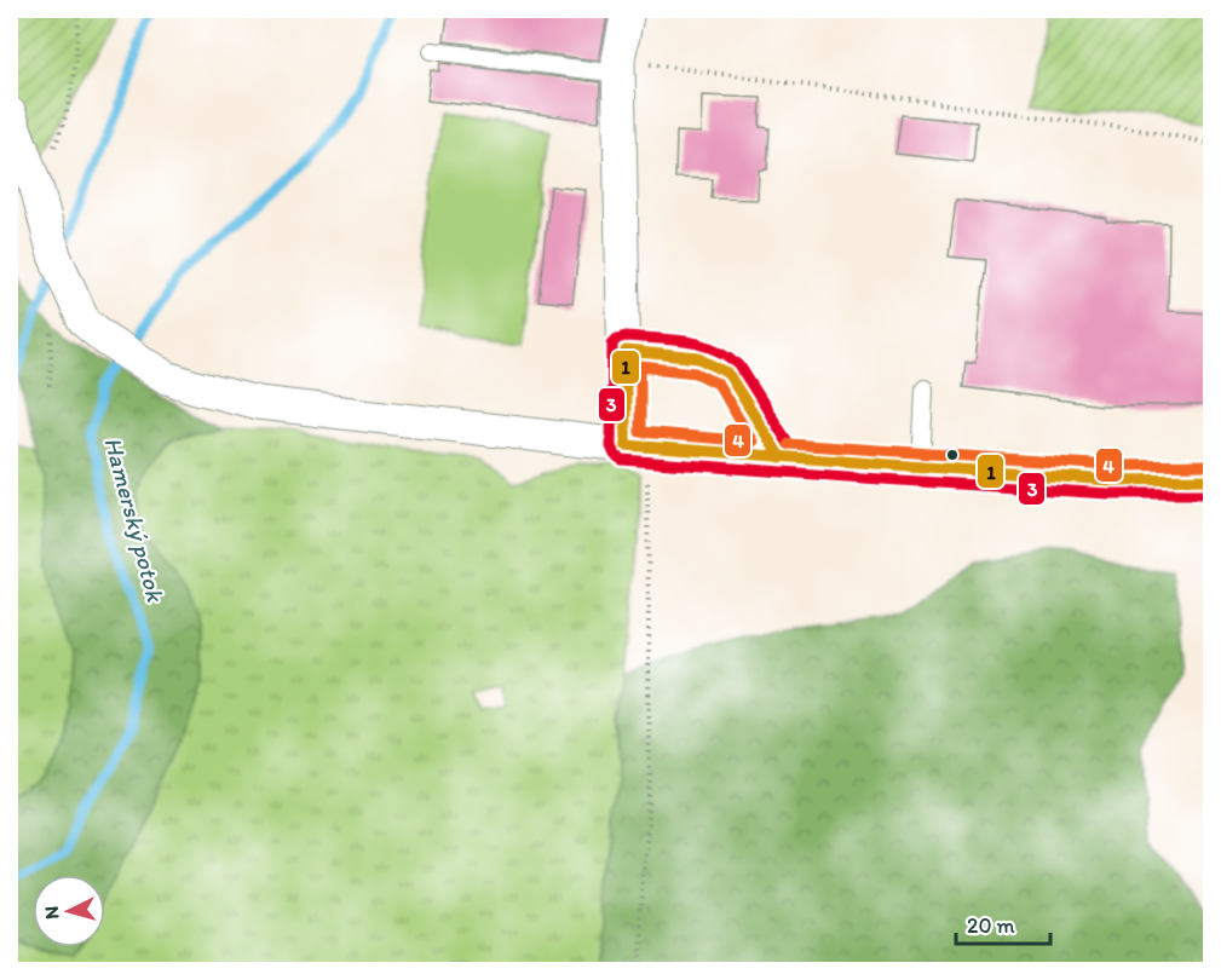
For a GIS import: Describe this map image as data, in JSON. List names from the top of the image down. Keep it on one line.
{"water":["Hamerský potok"],"lines":["transit line 3","transit line 1","transit line 4"],"scale_bar":"20 m","north":"left"}
